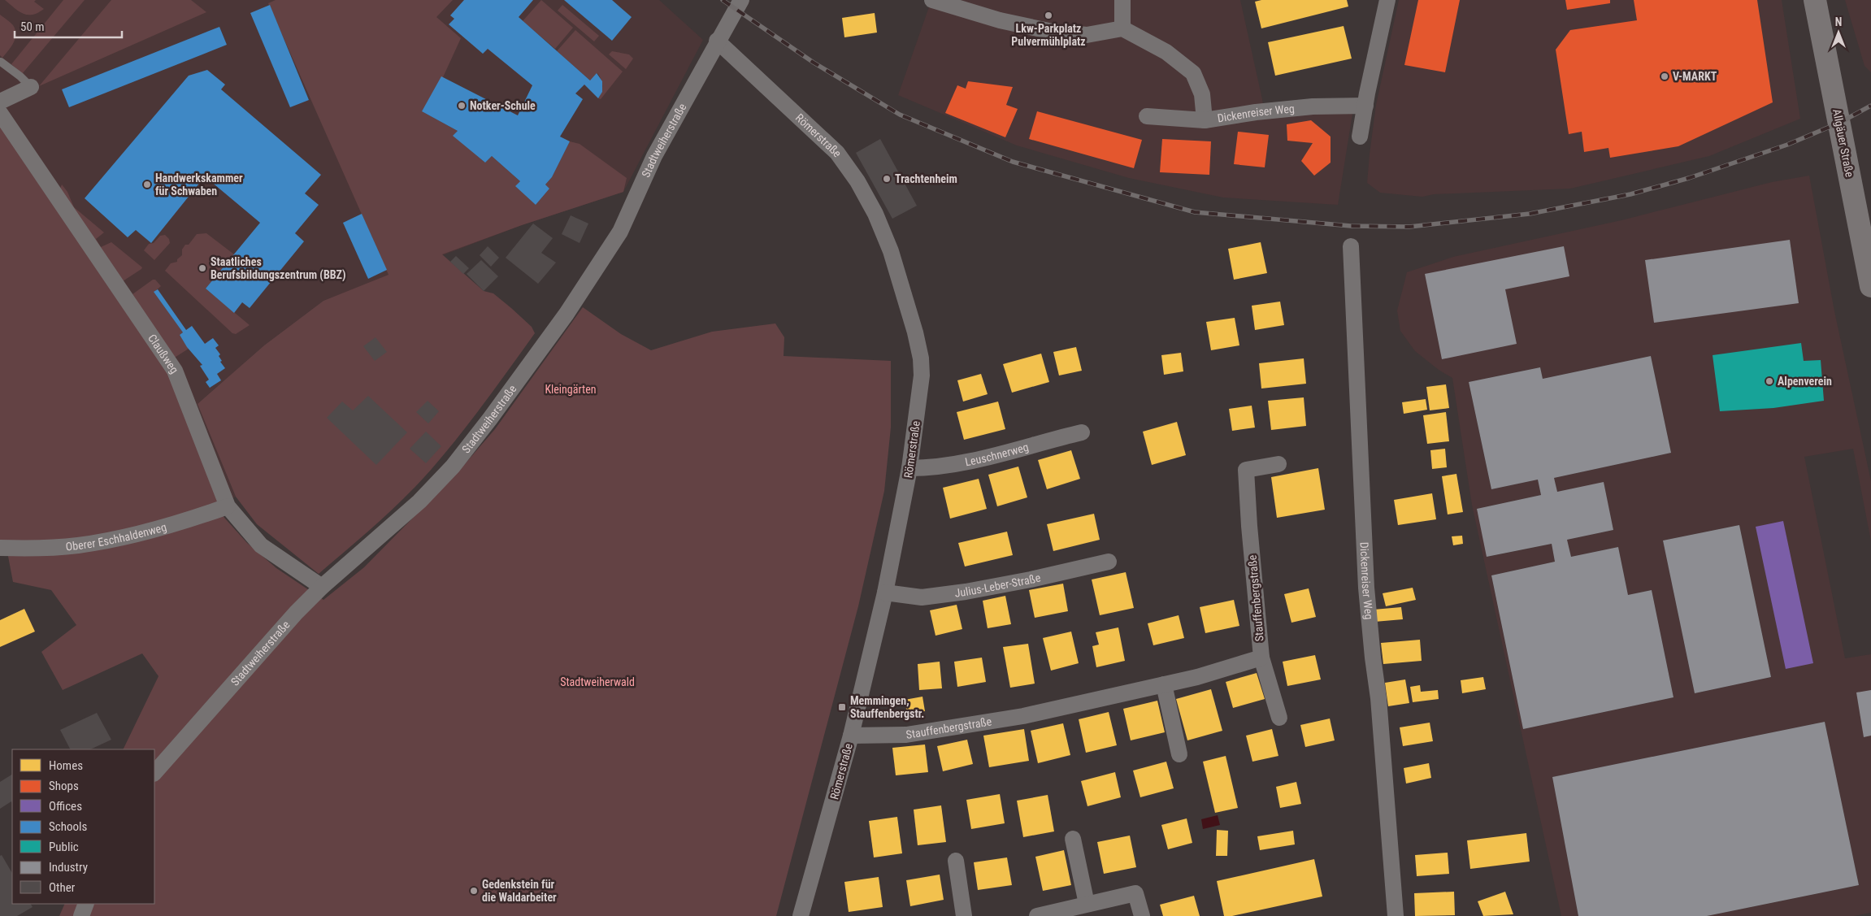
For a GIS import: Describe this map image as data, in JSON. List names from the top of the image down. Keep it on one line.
{"streets":{"main road":["Allgäuer Straße"],"street":["Dickenreiser Weg","Römerstraße","Stadtweiherstraße","Claußweg","Leuschnerweg","Oberer Eschhaldenweg","Julius-Leber-Straße","Stauffenbergstraße"]},"crossings":[["Römerstraße","Stadtweiherstraße"],["Römerstraße","Leuschnerweg"],["Römerstraße","Julius-Leber-Straße"],["Römerstraße","Stauffenbergstraße"],["Stadtweiherstraße","Claußweg"],["Claußweg","Oberer Eschhaldenweg"]],"parks":["Kleingärten","Stadtweiherwald"],"places":{"other":["Lkw-Parkplatz Pulvermühlplatz","V-MARKT","Notker-Schule","Trachtenheim","Handwerkskammer für Schwaben","Staatliches Berufsbildungszentrum (BBZ)","Alpenverein","Gedenkstein für die Waldarbeiter"],"transit":["Memmingen, Stauffenbergstr."]},"legend":["Homes","Shops","Offices","Schools","Public","Industry","Other"],"scale_bar":"50 m","north":"top"}
